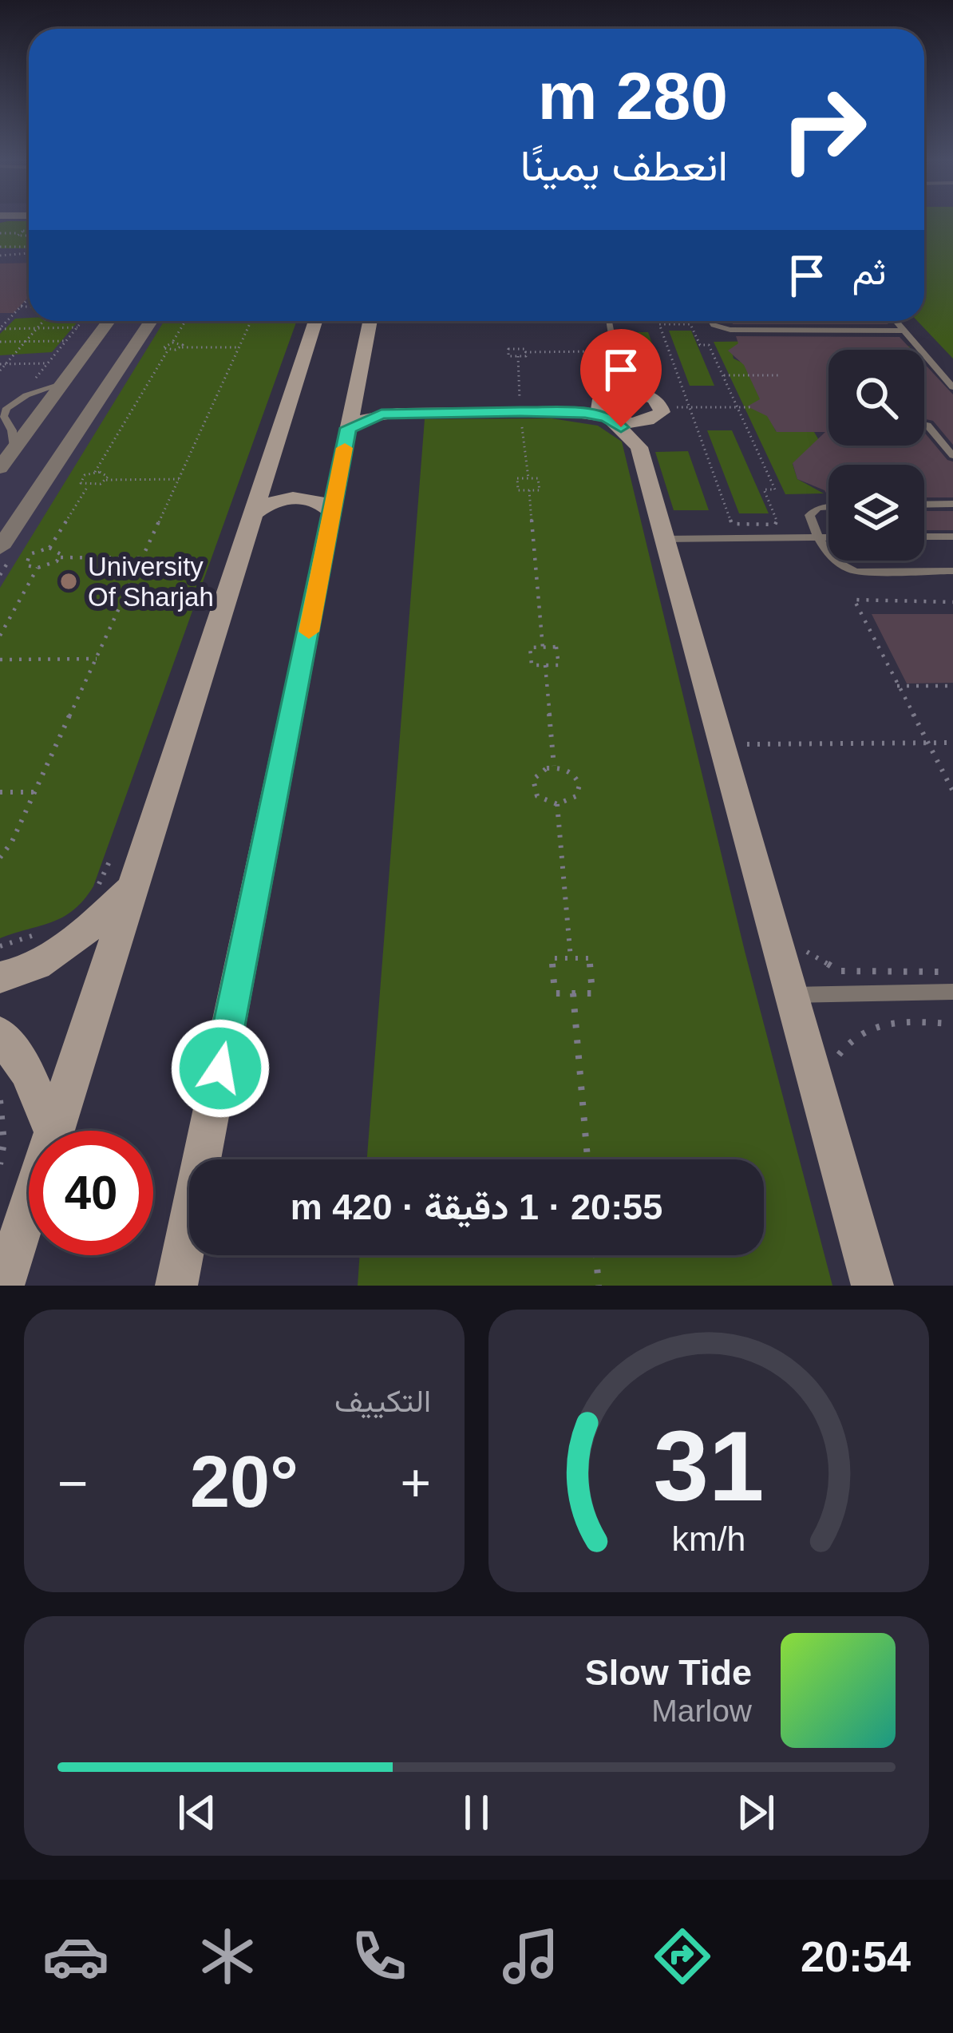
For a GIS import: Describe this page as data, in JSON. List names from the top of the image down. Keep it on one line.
{"places":["University Of Sharjah"],"page":{"turn":["280 m","انعطف يمينًا"],"then":"ثم","limit":"40","trip":"20:55 · 1 دقيقة · 420 m","tile":"التكييف","heat":["−","20°","+"],"song":["Slow Tide","Marlow"],"tabs":"20:54","gauge":["31","km/h"]}}
